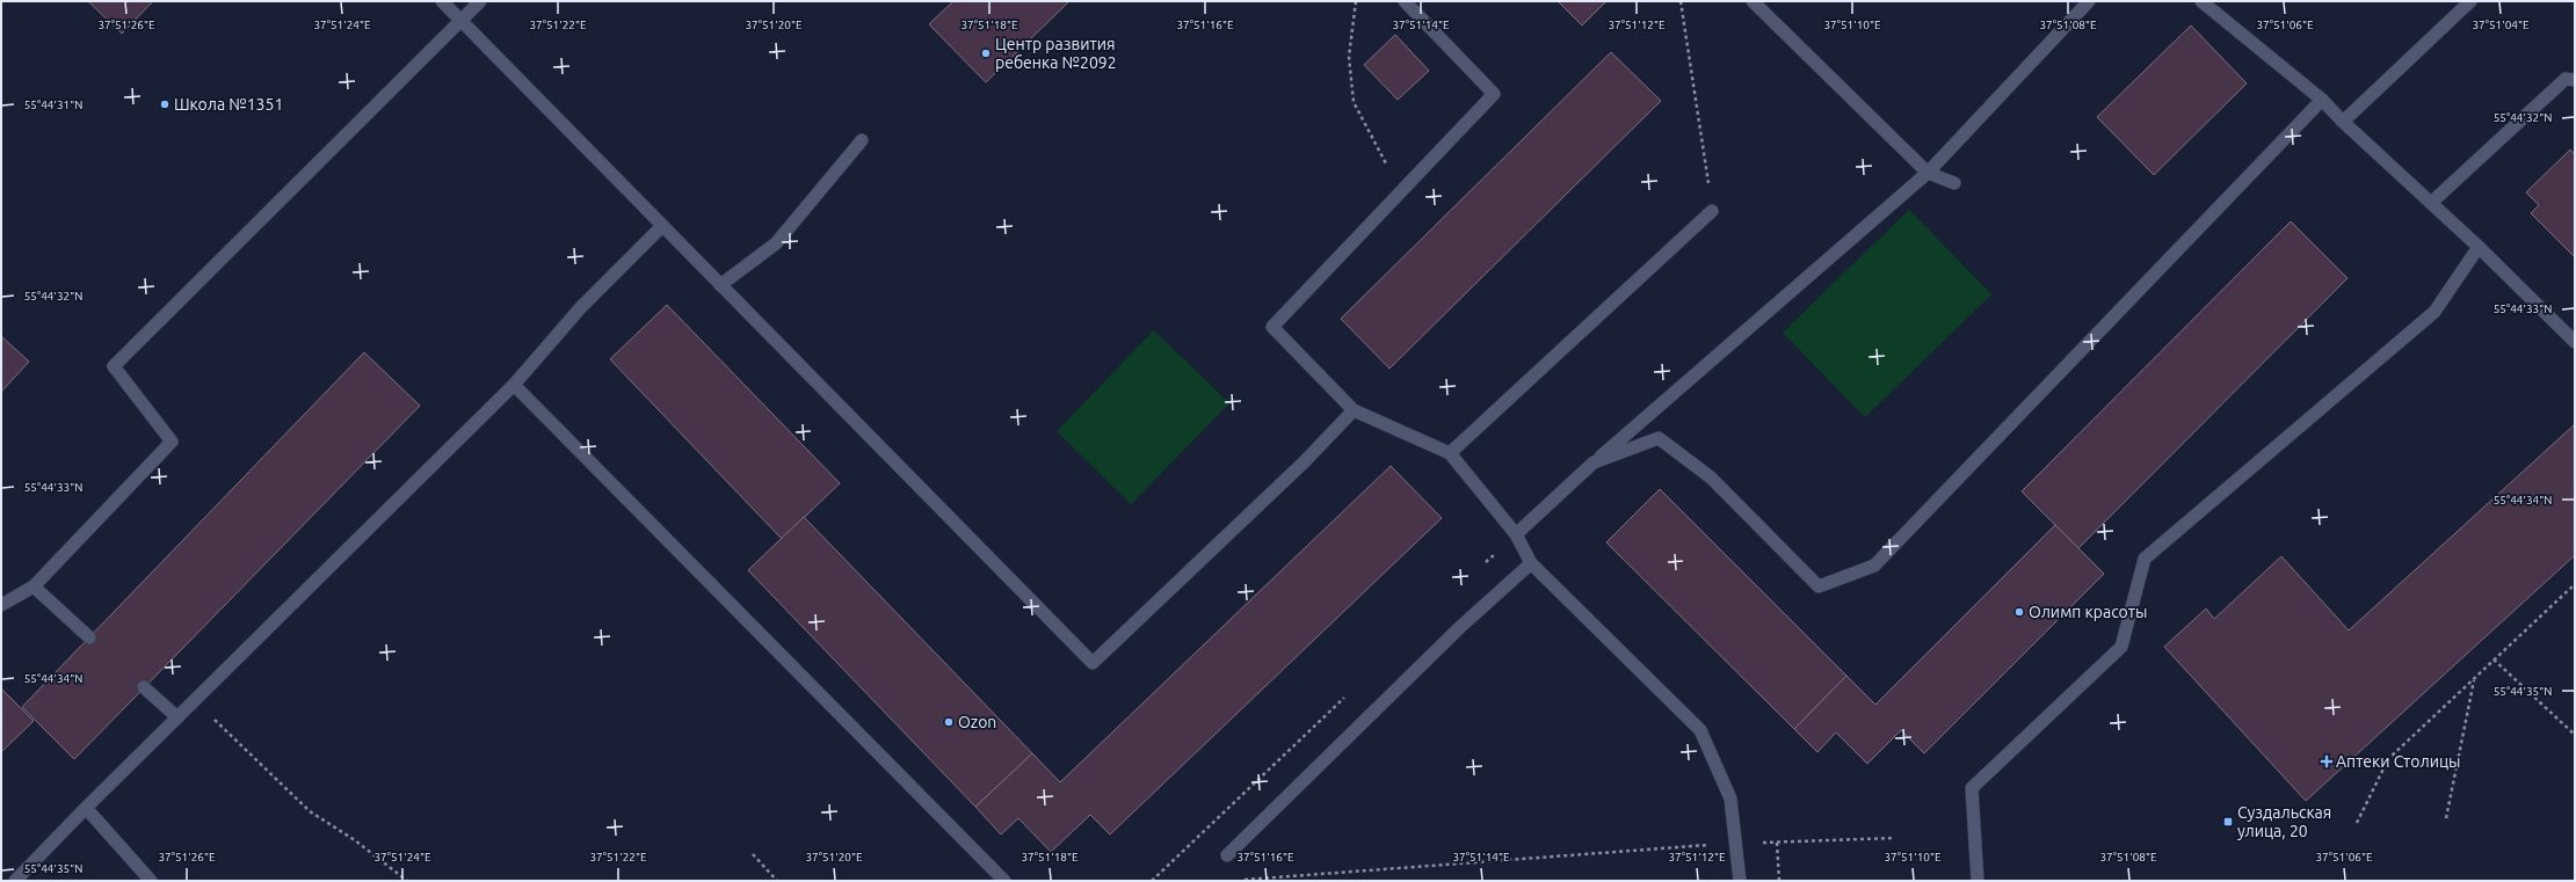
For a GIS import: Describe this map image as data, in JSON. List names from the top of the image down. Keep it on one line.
{"places":{"other":["Центр развития ребенка №2092","Школа №1351","Олимп красоты","Ozon"],"health":["Аптеки Столицы"],"transit":["Суздальская улица, 20"]},"coordinates":["37°51'26\"E","37°51'24\"E","37°51'22\"E","37°51'20\"E","37°51'18\"E","37°51'16\"E","37°51'14\"E","37°51'12\"E","37°51'10\"E","37°51'08\"E","37°51'06\"E","37°51'04\"E","55°44'31\"N","55°44'32\"N","55°44'33\"N","55°44'34\"N","55°44'35\"N"]}
